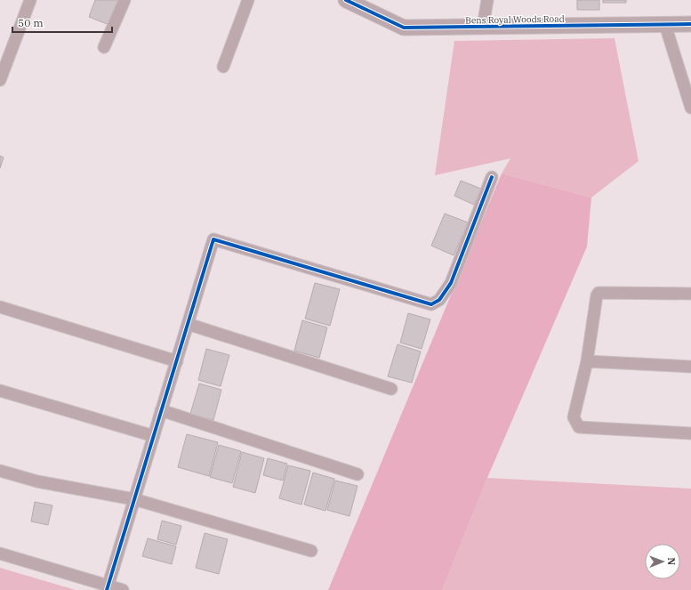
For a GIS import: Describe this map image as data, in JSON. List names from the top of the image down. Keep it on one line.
{"streets":{"street":["Bens Royal Woods Road"]},"scale_bar":"50 m","north":"right"}
